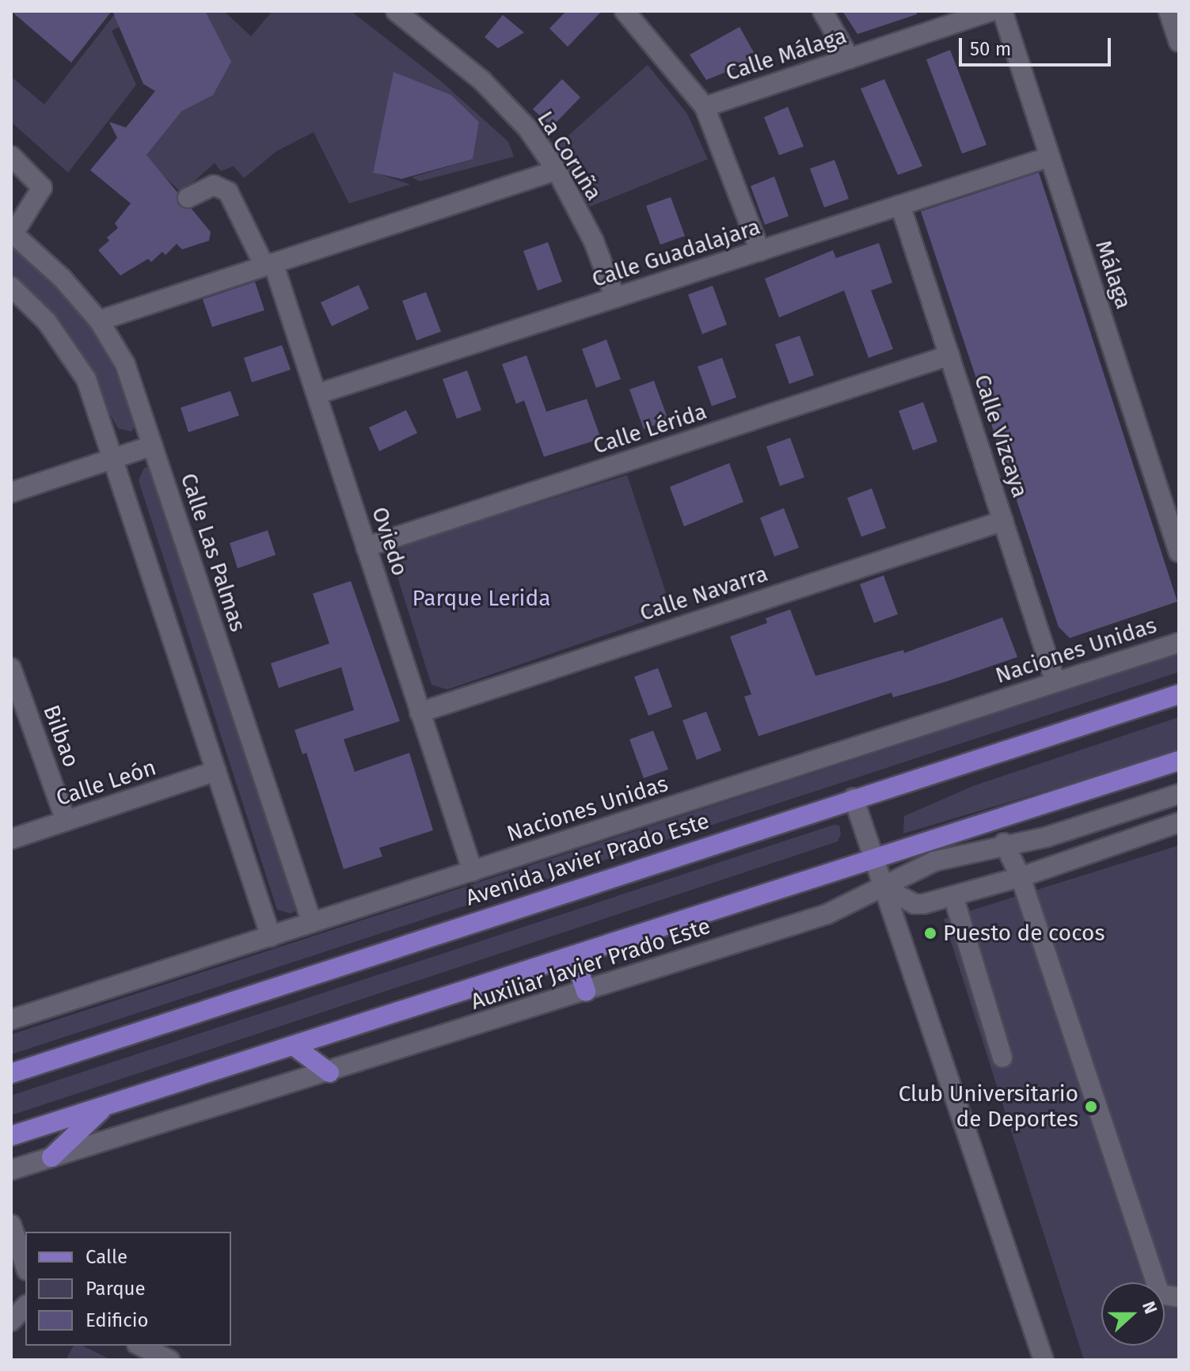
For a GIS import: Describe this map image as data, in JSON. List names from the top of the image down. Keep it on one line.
{"streets":{"main road":["Avenida Javier Prado Este"],"street":["Calle Málaga","La Coruña","Calle Guadalajara","Málaga","Calle Lérida","Calle Vizcaya","Oviedo","Calle Las Palmas","Calle Navarra","Naciones Unidas","Bilbao","Calle León","Auxiliar Javier Prado Este"]},"crossings":[["La Coruña","Calle Guadalajara"],["Calle Guadalajara","Málaga"],["Calle Guadalajara","Calle Vizcaya"],["Calle Guadalajara","Oviedo"],["Calle Lérida","Calle Vizcaya"],["Calle Lérida","Oviedo"],["Calle Vizcaya","Calle Navarra"],["Calle Vizcaya","Naciones Unidas"],["Oviedo","Calle Navarra"],["Oviedo","Naciones Unidas"],["Calle Las Palmas","Naciones Unidas"],["Bilbao","Calle León"]],"parks":["Parque Lerida"],"places":["Puesto de cocos","Club Universitario de Deportes"],"legend":["Calle","Parque","Edificio"],"scale_bar":"50 m","north":"right"}
